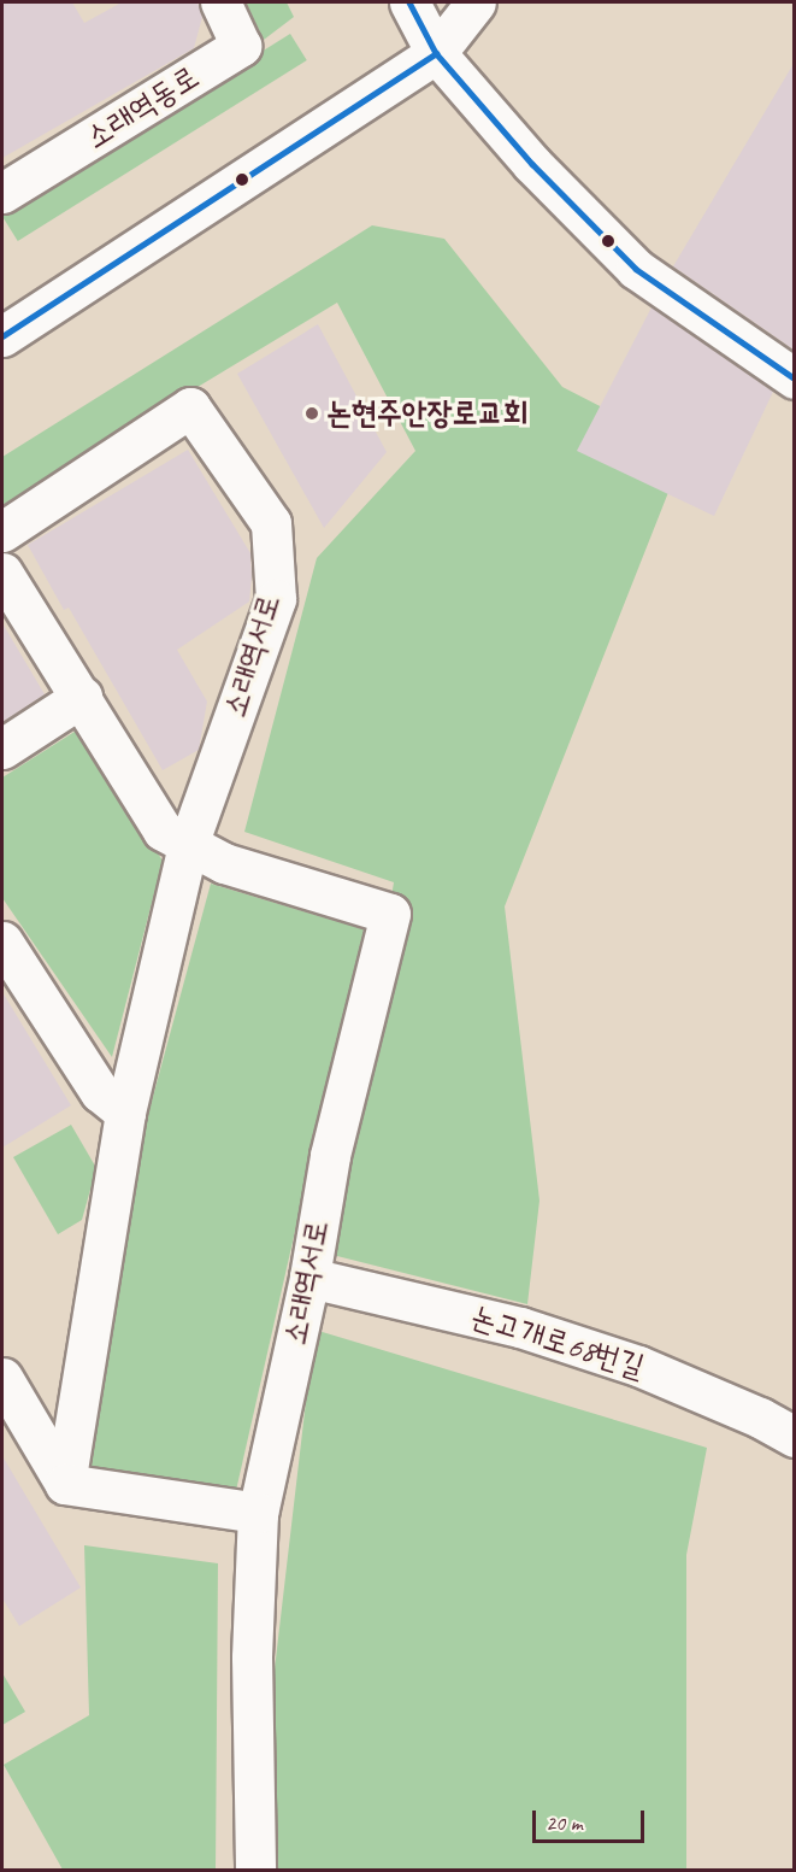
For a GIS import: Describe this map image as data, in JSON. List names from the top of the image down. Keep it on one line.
{"streets":{"street":["소래역동로","소래역서로","논고개로68번길"]},"crossings":[["소래역서로","논고개로68번길"]],"places":["논현주안장로교회"],"scale_bar":"20 m"}
